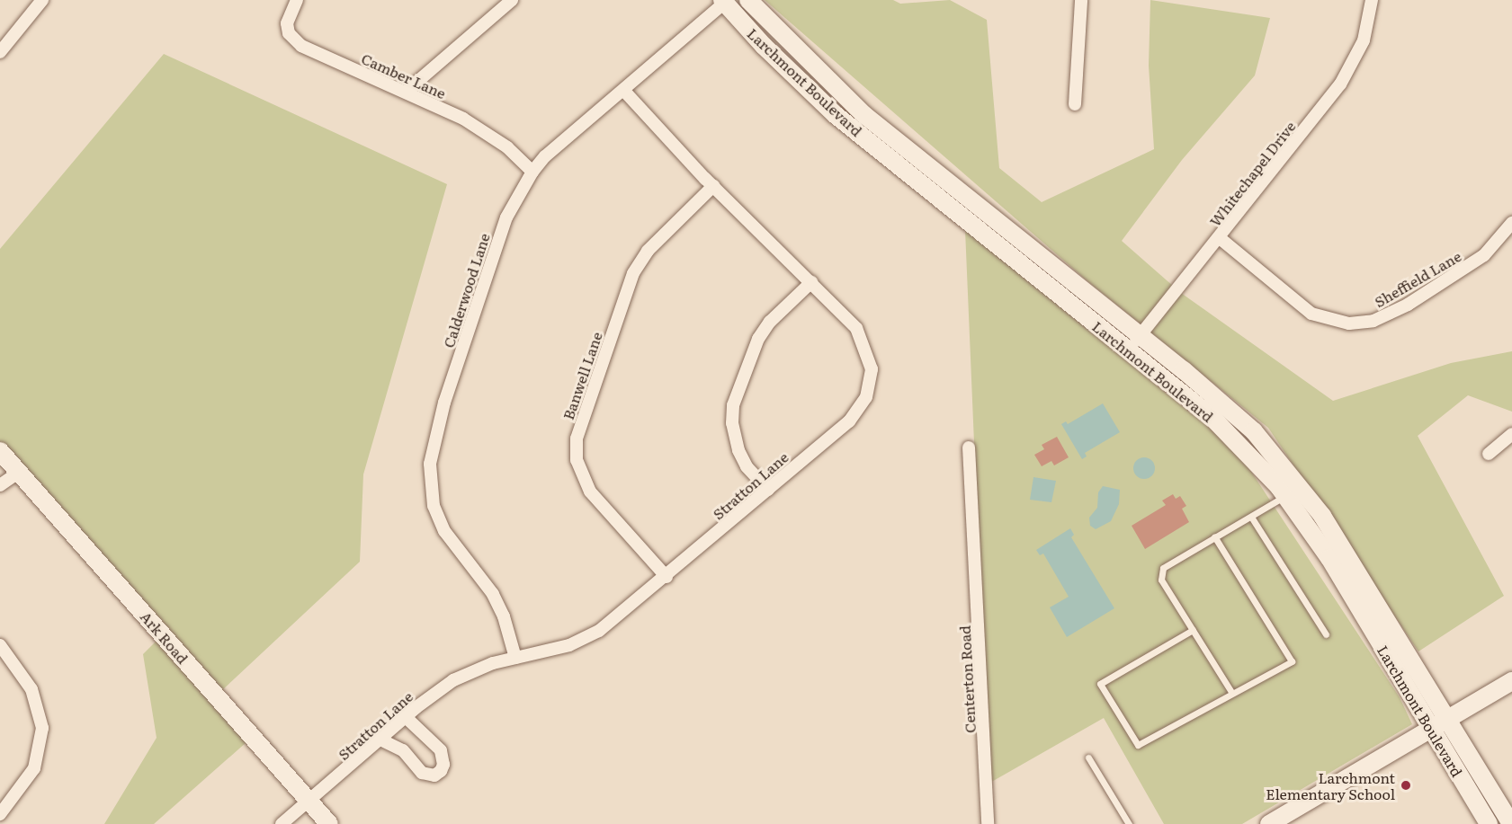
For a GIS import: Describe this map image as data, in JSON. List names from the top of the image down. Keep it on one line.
{"streets":{"street":["Camber Lane","Larchmont Boulevard","Whitechapel Drive","Sheffield Lane","Calderwood Lane","Banwell Lane","Stratton Lane","Ark Road","Centerton Road"]},"crossings":[["Camber Lane","Calderwood Lane"],["Larchmont Boulevard","Whitechapel Drive"],["Larchmont Boulevard","Calderwood Lane"],["Whitechapel Drive","Sheffield Lane"],["Calderwood Lane","Stratton Lane"],["Banwell Lane","Stratton Lane"],["Stratton Lane","Ark Road"]],"places":["Larchmont Elementary School"]}
